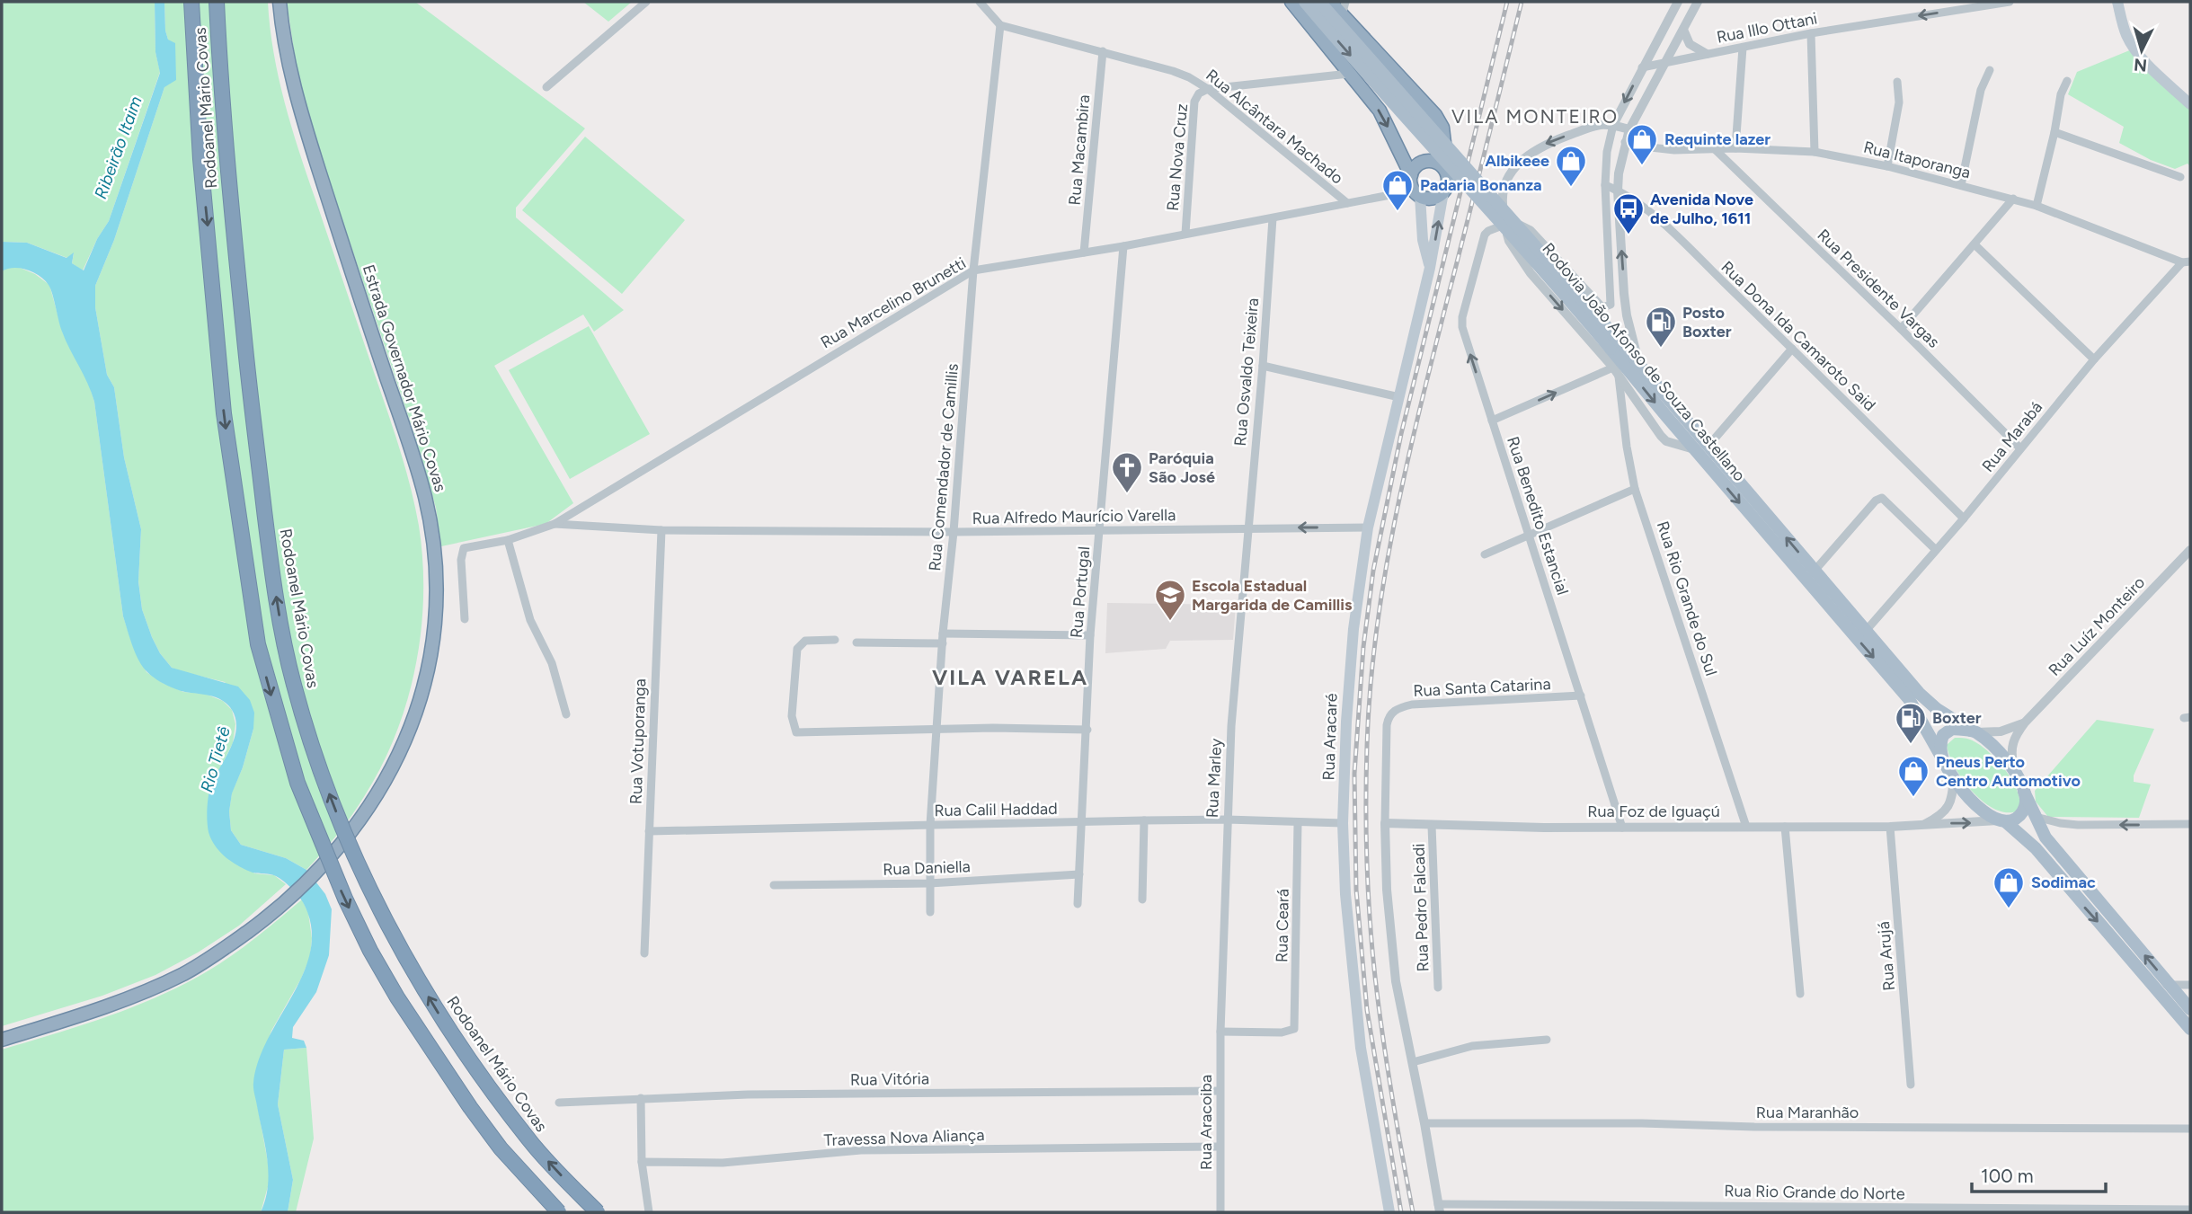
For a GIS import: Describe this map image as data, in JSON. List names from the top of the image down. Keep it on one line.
{"streets":{"highway":["Rodoanel Mário Covas","Estrada Governador Mário Covas"],"main road":["Rodovia João Afonso de Souza Castellano","Rua Aracaré"],"street":["Rua Illo Ottani","Rua Alcântara Machado","Rua Macambira","Rua Nova Cruz","Rua Itaporanga","Rua Presidente Vargas","Rua Marcelino Brunetti","Rua Dona Ida Camaroto Said","Rua Osvaldo Teixeira","Rua Marabá","Rua Comendador de Camillis","Rua Benedito Estancial","Rua Alfredo Maurício Varella","Rua Portugal","Rua Rio Grande do Sul","Rua Luíz Monteiro","Rua Santa Catarina","Rua Votuporanga","Rua Marley","Rua Calil Haddad","Rua Foz de Iguaçú","Rua Daniella","Rua Pedro Falcadi","Rua Ceará","Rua Arujá","Rua Vitória","Rua Maranhão","Rua Aracoiba","Travessa Nova Aliança","Rua Rio Grande do Norte"]},"crossings":[["Rua Alcântara Machado","Rua Macambira"],["Rua Alcântara Machado","Rua Nova Cruz"],["Rua Alcântara Machado","Rua Marcelino Brunetti"],["Rua Alcântara Machado","Rua Comendador de Camillis"],["Rua Macambira","Rua Marcelino Brunetti"],["Rua Nova Cruz","Rua Marcelino Brunetti"],["Rua Itaporanga","Rua Presidente Vargas"],["Rua Itaporanga","Rua Marabá"],["Rua Presidente Vargas","Rua Marabá"],["Rua Marcelino Brunetti","Rua Osvaldo Teixeira"],["Rua Marcelino Brunetti","Rua Comendador de Camillis"],["Rua Marcelino Brunetti","Rua Alfredo Maurício Varella"],["Rua Marcelino Brunetti","Rua Portugal"],["Rua Marcelino Brunetti","Rua Aracaré"],["Rua Dona Ida Camaroto Said","Rua Marabá"],["Rodovia João Afonso de Souza Castellano","Rua Marabá"],["Rodovia João Afonso de Souza Castellano","Rua Luíz Monteiro"],["Rodovia João Afonso de Souza Castellano","Rua Foz de Iguaçú"],["Rua Osvaldo Teixeira","Rua Alfredo Maurício Varella"],["Rua Osvaldo Teixeira","Rua Marley"],["Rua Comendador de Camillis","Rua Alfredo Maurício Varella"],["Rua Comendador de Camillis","Rua Calil Haddad"],["Rua Comendador de Camillis","Rua Daniella"],["Rua Benedito Estancial","Rua Santa Catarina"],["Rua Benedito Estancial","Rua Foz de Iguaçú"],["Rua Alfredo Maurício Varella","Rua Portugal"],["Rua Alfredo Maurício Varella","Rua Aracaré"],["Rua Alfredo Maurício Varella","Rua Votuporanga"],["Rua Alfredo Maurício Varella","Rua Marley"],["Rua Portugal","Rua Calil Haddad"],["Rua Portugal","Rua Daniella"],["Rua Rio Grande do Sul","Rua Foz de Iguaçú"],["Rua Santa Catarina","Rua Foz de Iguaçú"],["Rua Aracaré","Rua Calil Haddad"],["Rua Votuporanga","Rua Calil Haddad"],["Rua Marley","Rua Calil Haddad"],["Rua Marley","Rua Ceará"],["Rua Marley","Rua Aracoiba"],["Rua Calil Haddad","Rua Ceará"],["Rua Foz de Iguaçú","Rua Pedro Falcadi"],["Rua Foz de Iguaçú","Rua Arujá"],["Rua Ceará","Rua Aracoiba"],["Rua Vitória","Rua Aracoiba"],["Rua Aracoiba","Travessa Nova Aliança"]],"one_way":["Rua Illo Ottani"],"districts":["VILA MONTEIRO","VILA VARELA"],"water":["Ribeirão Itaim","Rio Tietê"],"places":{"shop":["Requinte lazer","Albikeee","Padaria Bonanza","Pneus Perto Centro Automotivo","Sodimac"],"bus stop":["Avenida Nove de Julho, 1611"],"fuel station":["Posto Boxter","Boxter"],"church":["Paróquia São José"],"school or university":["Escola Estadual Margarida de Camillis"]},"scale_bar":"100 m","north":"bottom"}
